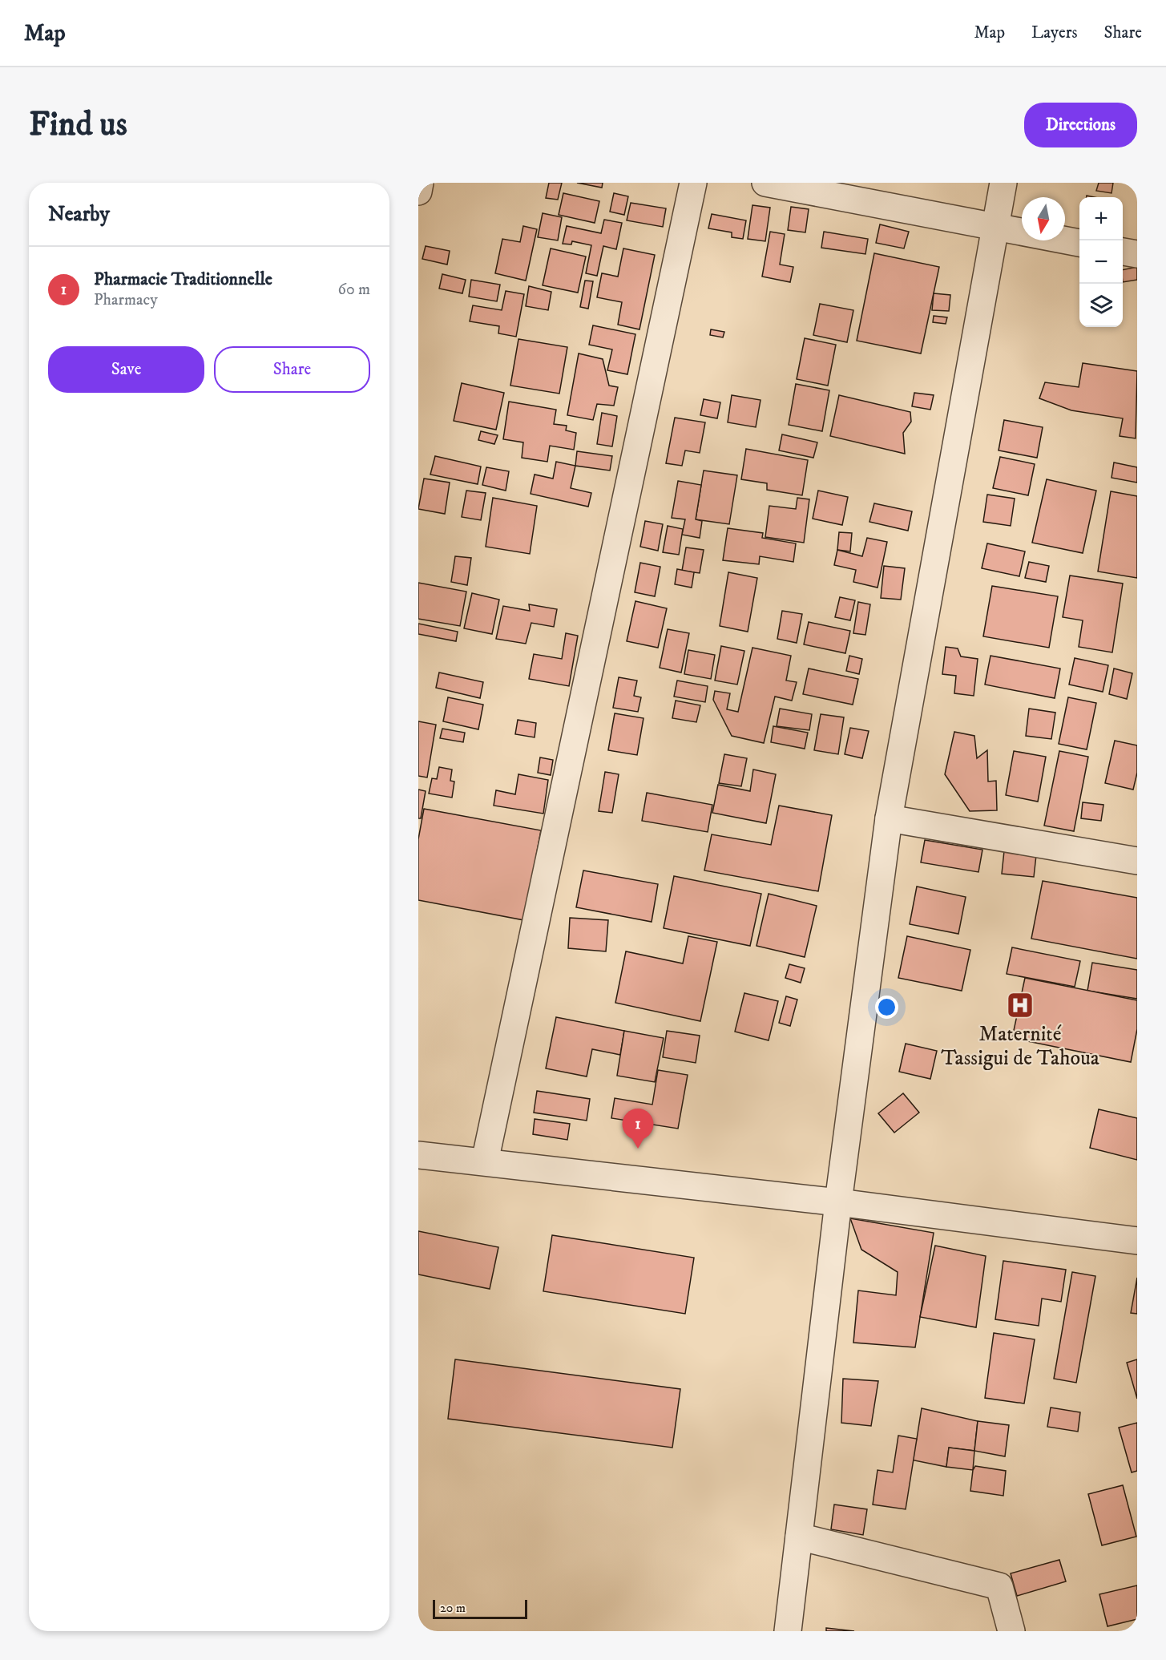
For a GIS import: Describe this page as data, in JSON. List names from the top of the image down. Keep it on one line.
{"places":{"hospital":["Maternité Tassigui de Tahoua"]},"scale_bar":"20 m","north":"bottom","page":{"header":"Map","nav":["Map","Layers","Share"],"buttons":["Directions",["Save","Share"]],"title":"Find us","heading":"Nearby","map_buttons":["+","−"],"list":[{"mark":"1","name":"Pharmacie Traditionnelle","note":"Pharmacy","value":"60 m"}],"pins":"1","scale":"20 m"}}
